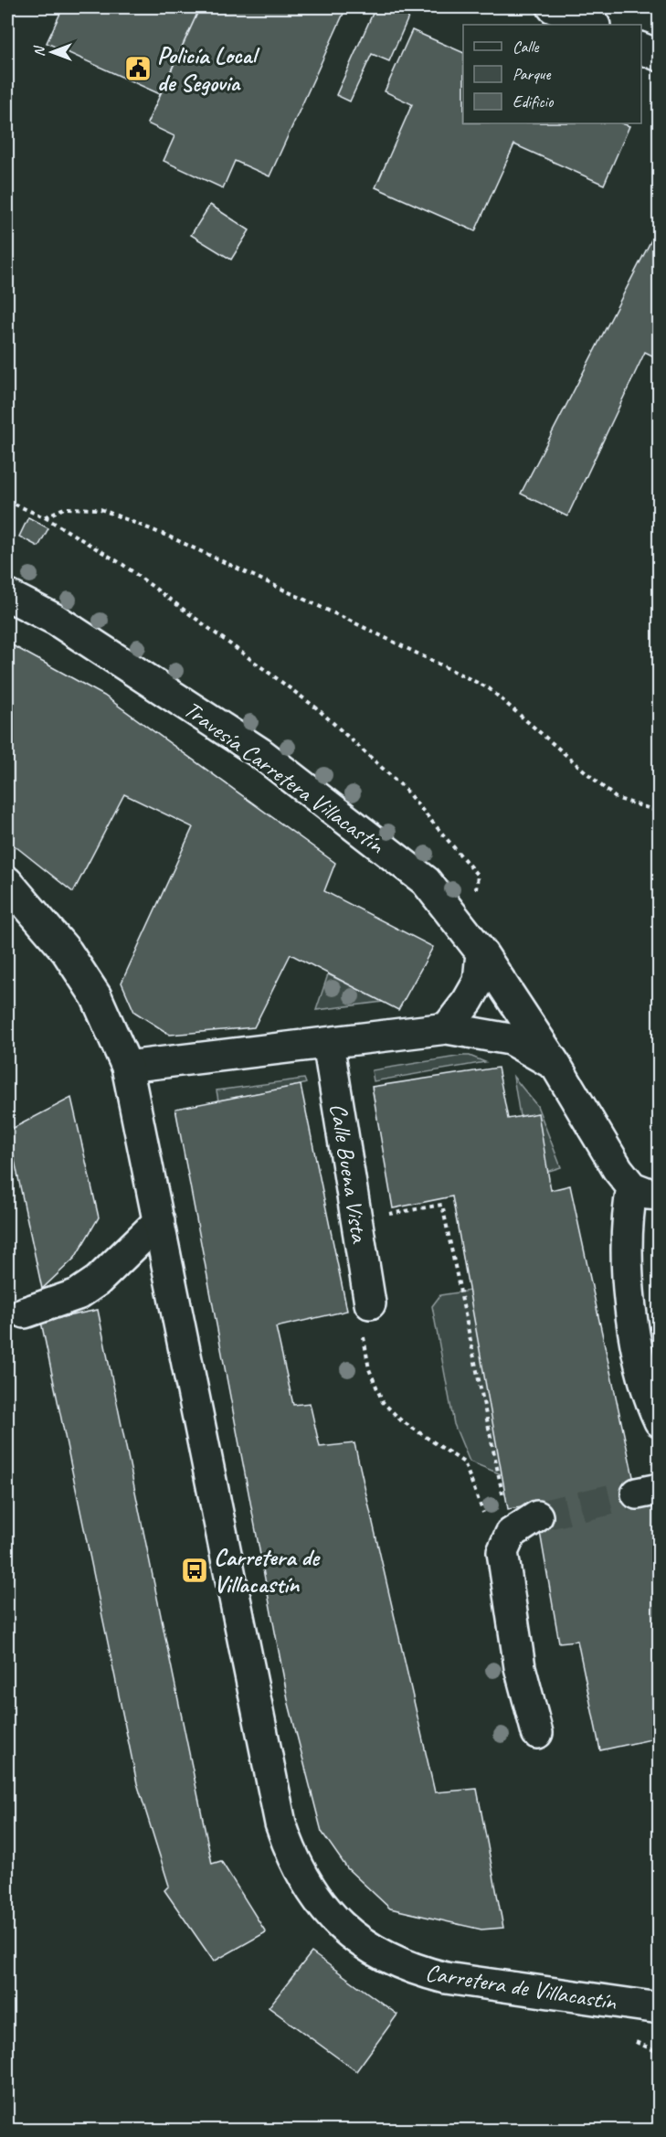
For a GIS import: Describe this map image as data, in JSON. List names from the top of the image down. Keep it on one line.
{"streets":{"street":["Travesía Carretera Villacastín","Calle Buena Vista","Carretera de Villacastín"]},"places":{"public building":["Policía Local de Segovia"],"bus stop":["Carretera de Villacastín"]},"legend":["Calle","Parque","Edificio"],"north":"left"}
